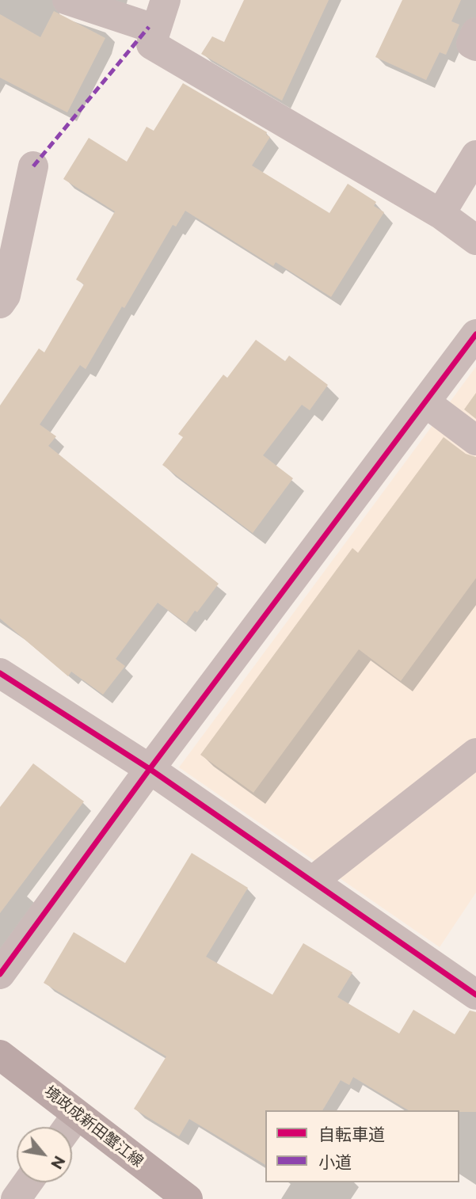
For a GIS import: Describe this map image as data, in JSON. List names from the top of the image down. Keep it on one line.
{"streets":{"main road":["境政成新田蟹江線"]},"legend":["自転車道","小道"],"north":"bottom right"}
